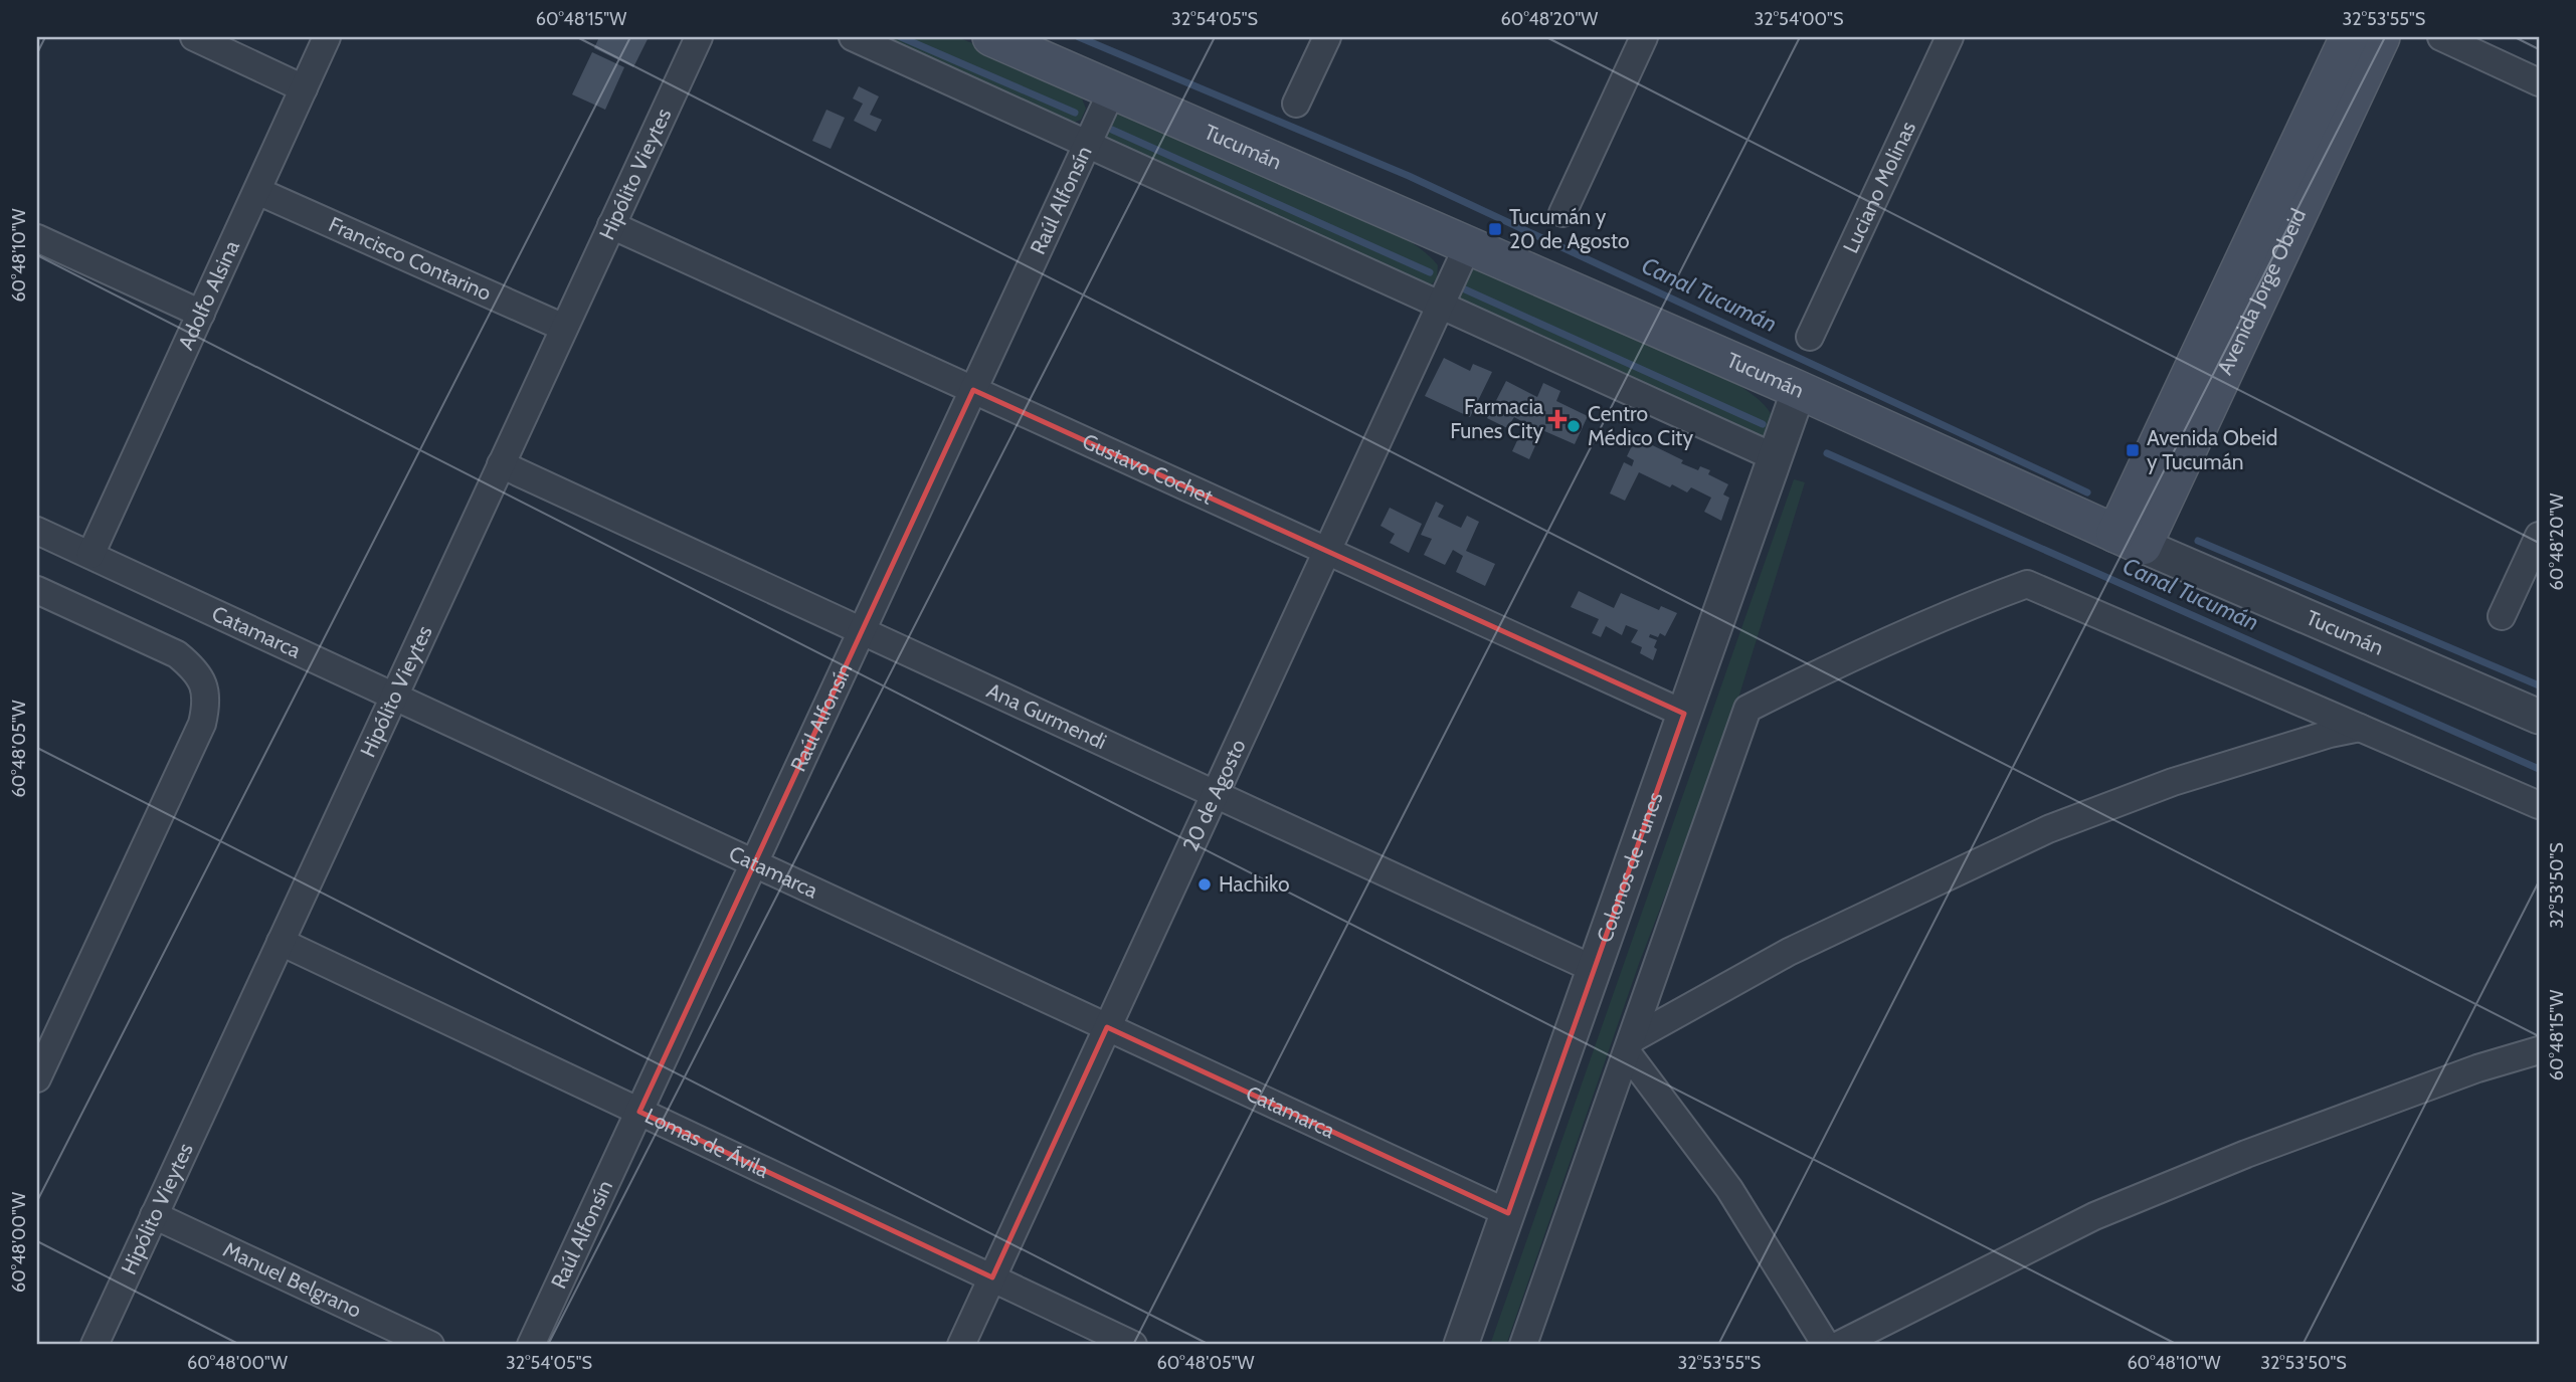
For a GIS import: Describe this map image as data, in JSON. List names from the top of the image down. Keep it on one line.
{"streets":{"main road":["Tucumán","Avenida Jorge Obeid"],"street":["Hipólito Vieytes","Luciano Molinas","Raúl Alfonsín","Francisco Contarino","Adolfo Alsina","Gustavo Cochet","Catamarca","Ana Gurmendi","20 de Agosto","Colonos de Funes","Lomas de Ávila","Manuel Belgrano"]},"crossings":[["Tucumán","Raúl Alfonsín"],["Tucumán","Avenida Jorge Obeid"],["Tucumán","20 de Agosto"],["Tucumán","Colonos de Funes"],["Hipólito Vieytes","Francisco Contarino"],["Hipólito Vieytes","Gustavo Cochet"],["Hipólito Vieytes","Catamarca"],["Hipólito Vieytes","Ana Gurmendi"],["Hipólito Vieytes","Lomas de Ávila"],["Hipólito Vieytes","Manuel Belgrano"],["Raúl Alfonsín","Gustavo Cochet"],["Raúl Alfonsín","Catamarca"],["Raúl Alfonsín","Ana Gurmendi"],["Raúl Alfonsín","Lomas de Ávila"],["Francisco Contarino","Adolfo Alsina"],["Adolfo Alsina","Catamarca"],["Gustavo Cochet","20 de Agosto"],["Gustavo Cochet","Colonos de Funes"],["Catamarca","20 de Agosto"],["Catamarca","Colonos de Funes"],["Ana Gurmendi","20 de Agosto"],["Ana Gurmendi","Colonos de Funes"],["20 de Agosto","Lomas de Ávila"]],"water":["Canal Tucumán"],"places":{"transit":["Tucumán y 20 de Agosto","Avenida Obeid y Tucumán"],"health":["Farmacia Funes City"],"other":["Centro Médico City","Hachiko"]},"coordinates":["60°48'15\"W","32°54'05\"S","60°48'20\"W","32°54'00\"S","32°53'55\"S","60°48'10\"W","60°48'05\"W","32°53'50\"S","60°48'00\"W"]}
